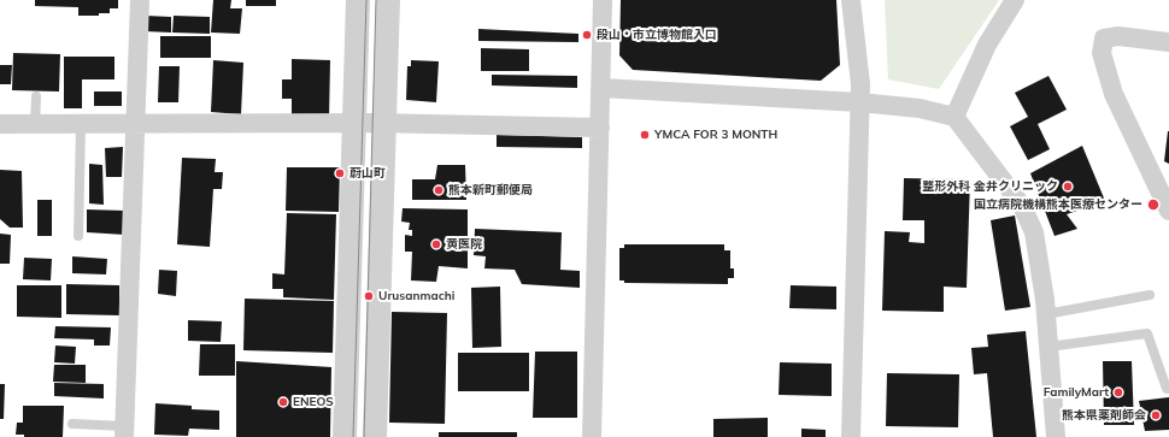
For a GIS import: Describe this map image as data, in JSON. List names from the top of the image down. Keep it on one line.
{"places":["段山・市立博物館入口","YMCA FOR 3 MONTH","蔚山町","整形外科 金井クリニック","熊本新町郵便局","国立病院機構熊本医療センター","黄医院","Urusanmachi","FamilyMart","ENEOS","熊本県薬剤師会"]}
